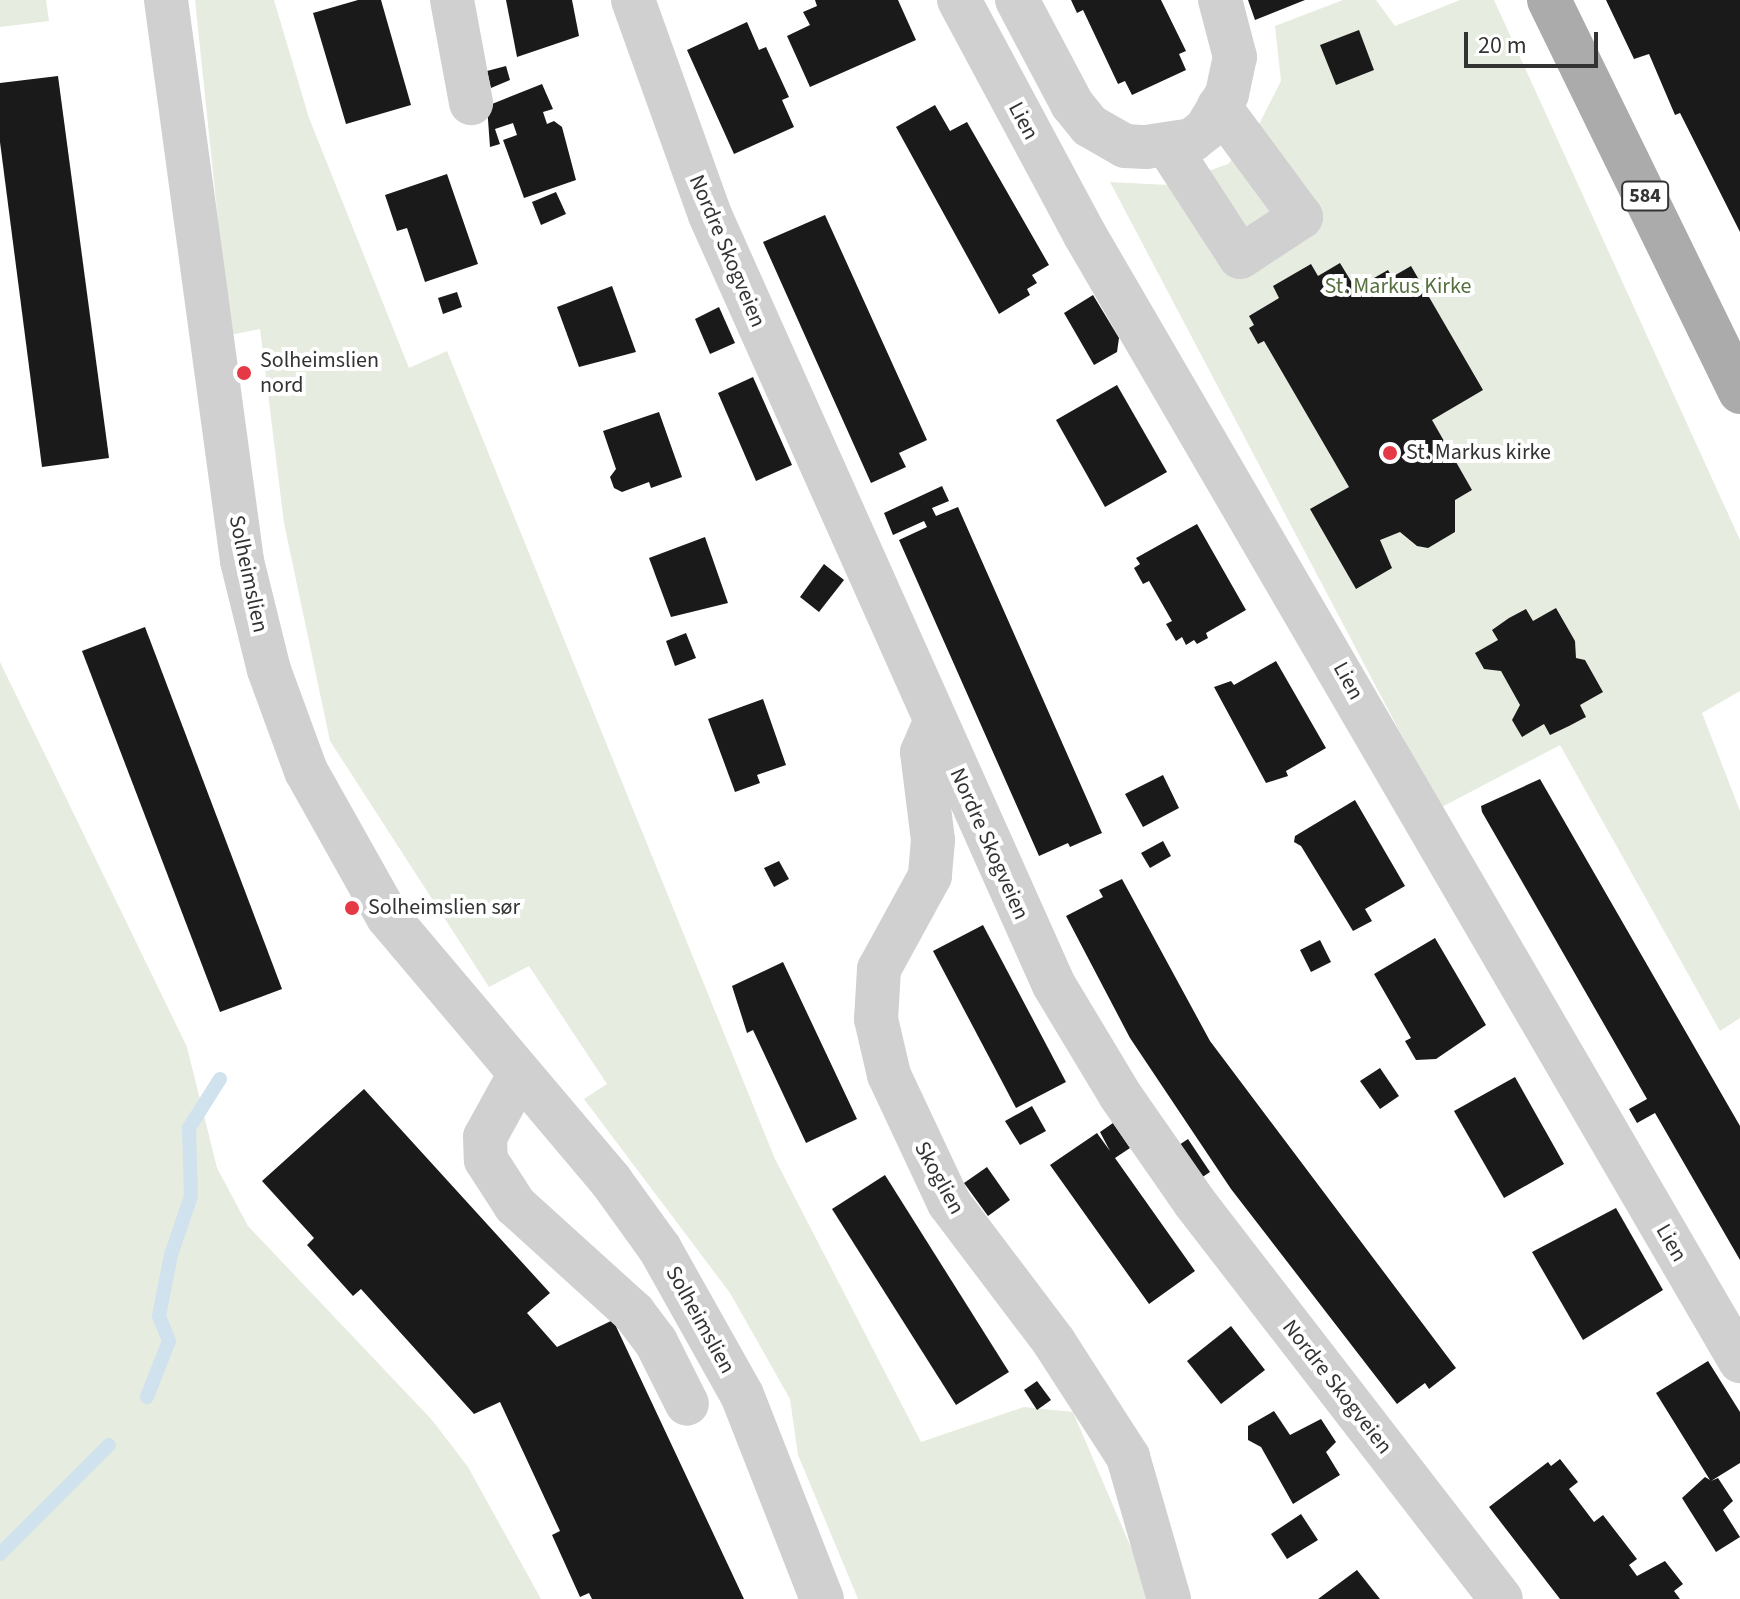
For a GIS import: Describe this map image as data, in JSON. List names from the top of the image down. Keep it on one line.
{"streets":{"main road":["584"],"street":["Lien","Nordre Skogveien","Solheimslien","Skoglien"]},"crossings":[["Nordre Skogveien","Skoglien"]],"parks":["St. Markus Kirke"],"places":["Solheimslien nord","St. Markus kirke","Solheimslien sør"],"scale_bar":"20 m"}
